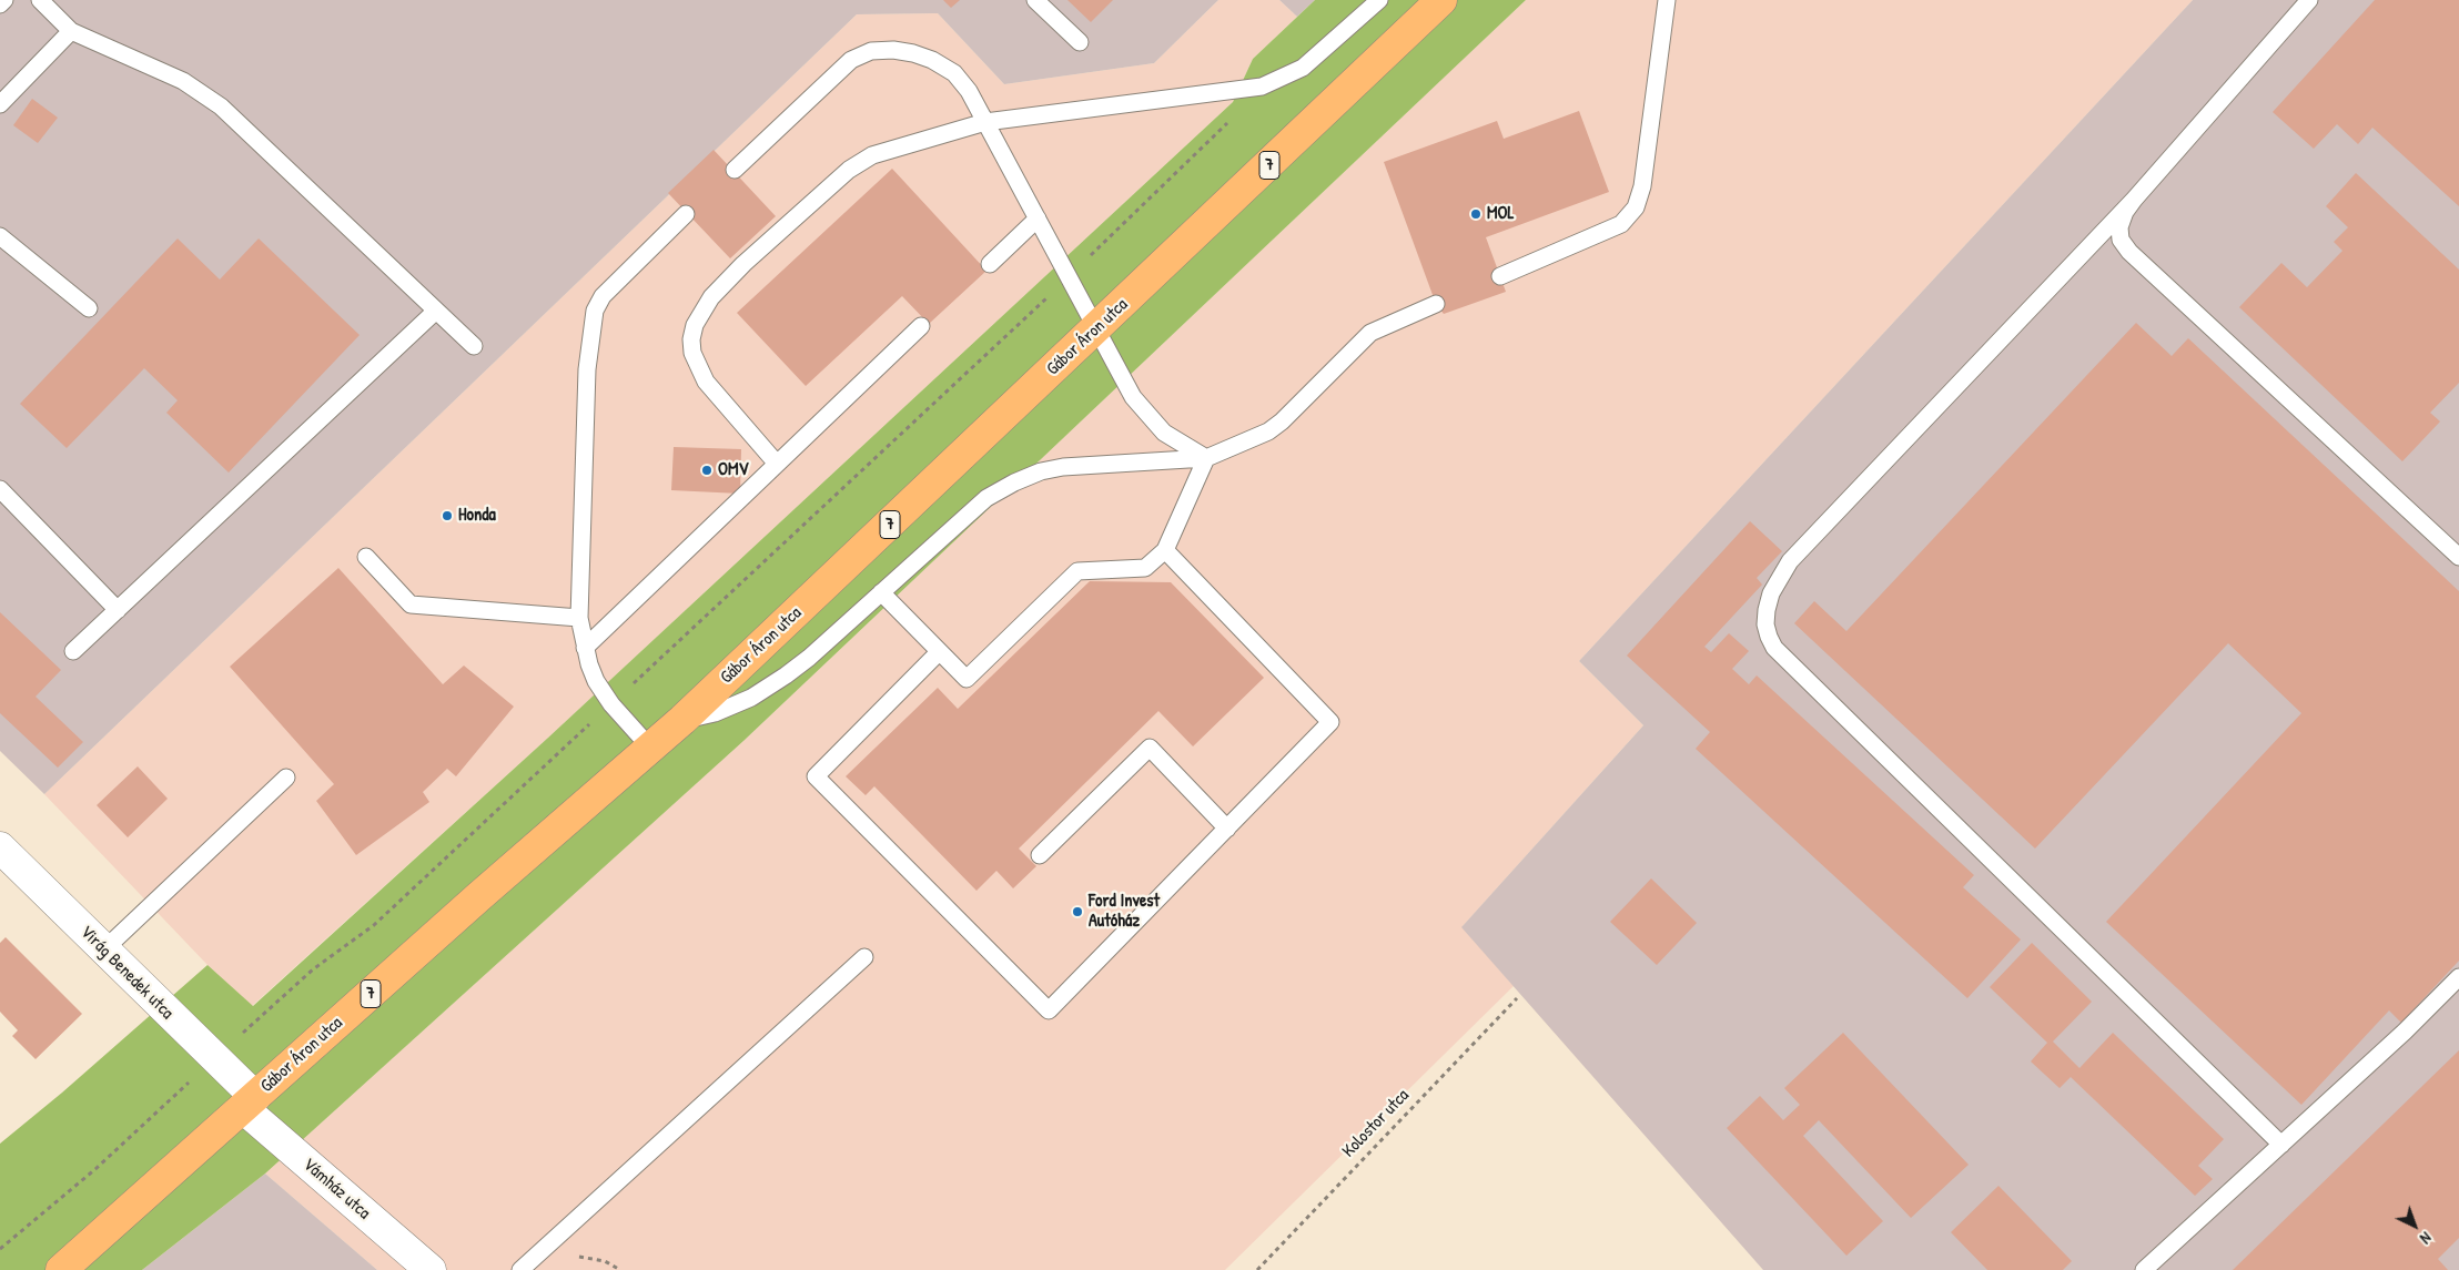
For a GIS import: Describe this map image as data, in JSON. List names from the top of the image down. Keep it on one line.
{"streets":{"main road":["7","Gábor Áron utca"],"street":["Virág Benedek utca","Vámház utca"],"path":["Kolostor utca"]},"crossings":[["Gábor Áron utca","Virág Benedek utca"],["Gábor Áron utca","Vámház utca"],["Virág Benedek utca","Vámház utca"]],"places":["MOL","OMV","Honda","Ford Invest Autóház"],"north":"bottom right"}
